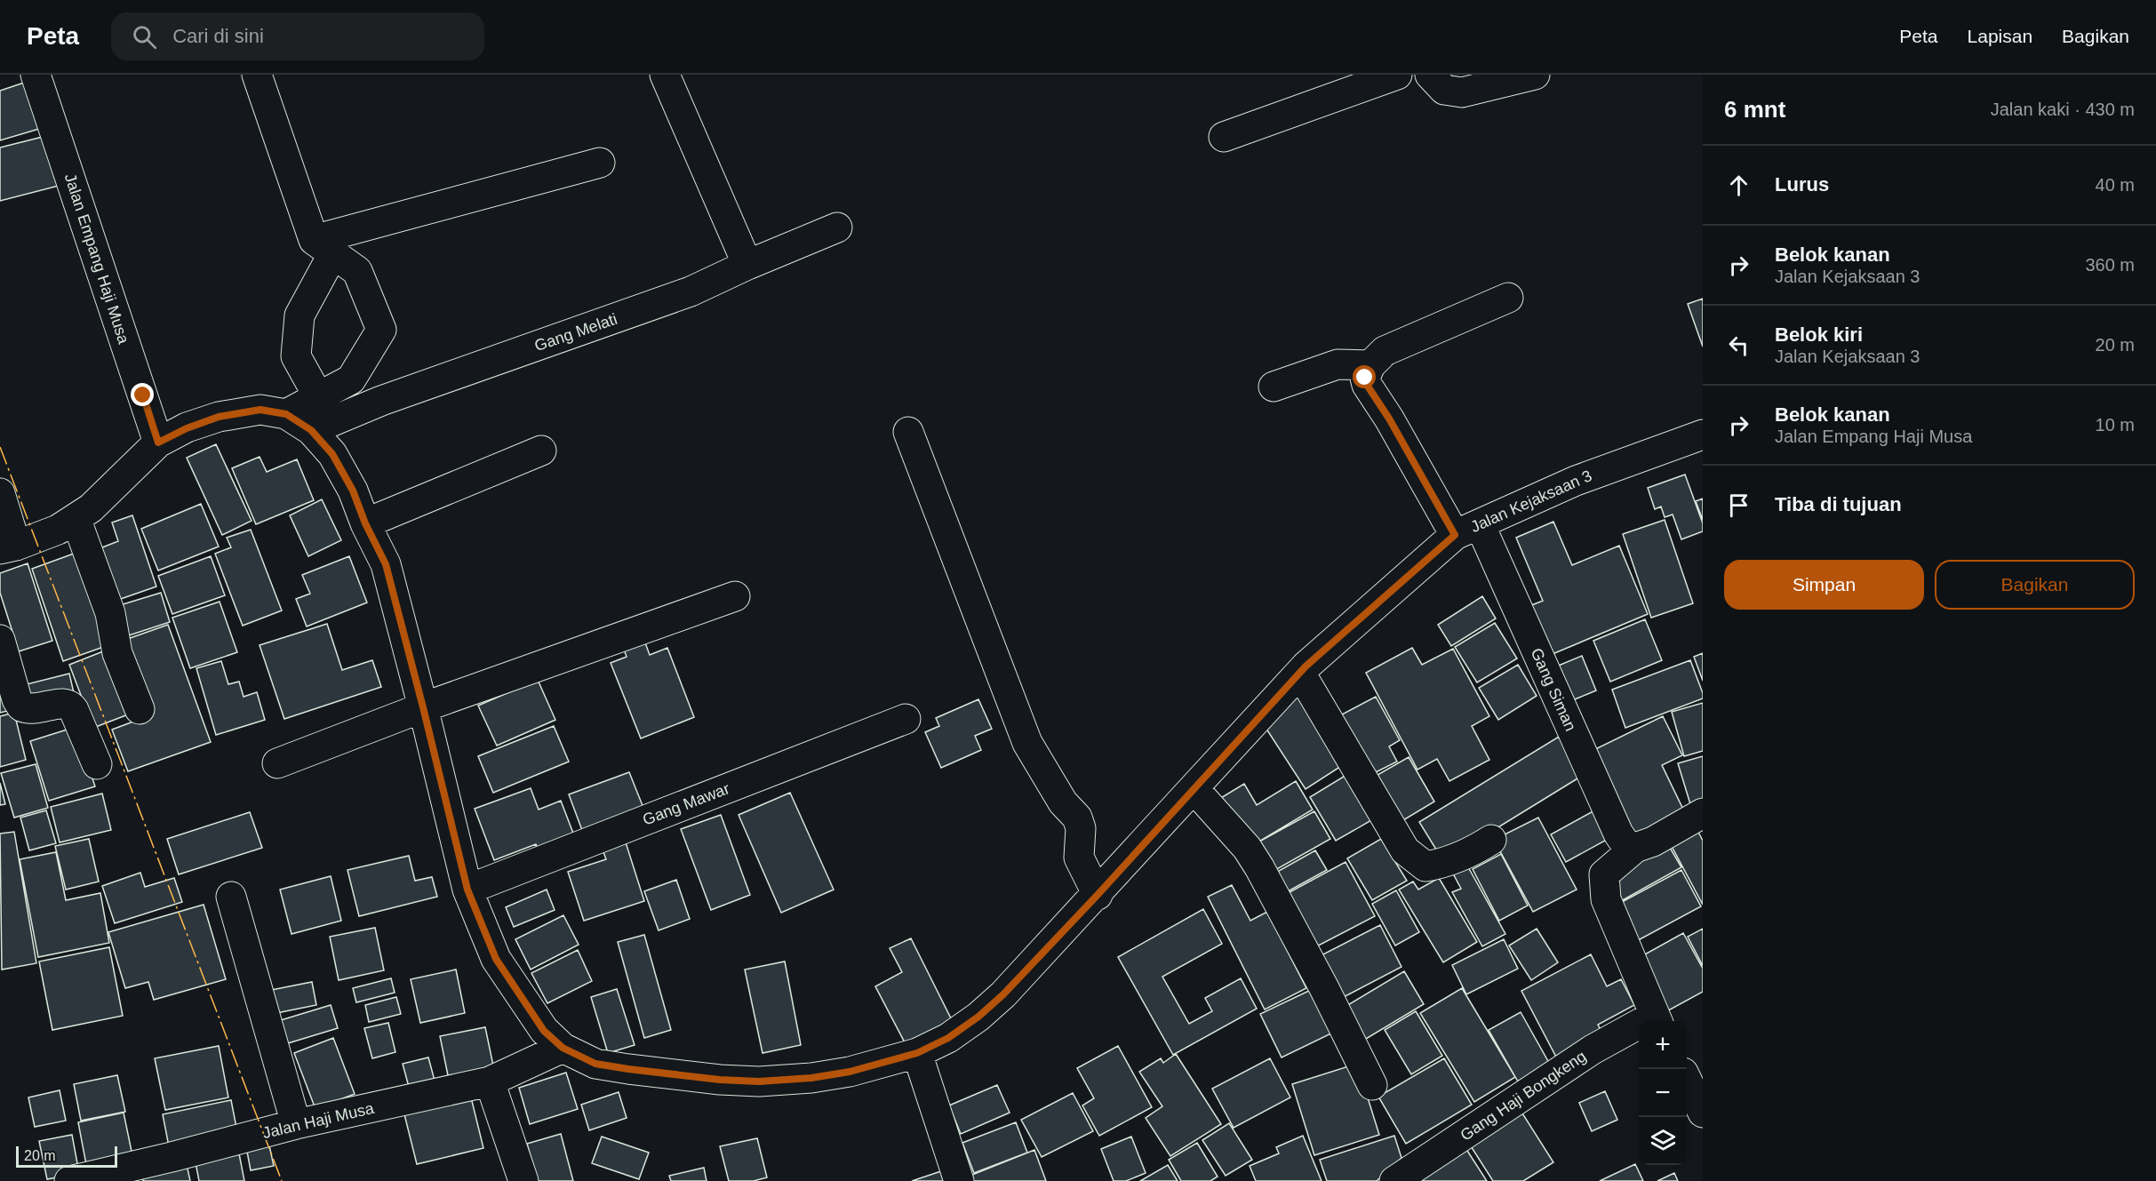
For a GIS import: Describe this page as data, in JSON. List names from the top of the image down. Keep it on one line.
{"streets":{"street":["Jalan Empang Haji Musa","Gang Melati","Jalan Kejaksaan 3","Gang Siman","Gang Mawar","Gang Haji Bongkeng","Jalan Haji Musa"]},"crossings":[["Jalan Empang Haji Musa","Jalan Kejaksaan 3"],["Gang Melati","Jalan Kejaksaan 3"],["Jalan Kejaksaan 3","Gang Siman"],["Jalan Kejaksaan 3","Gang Mawar"],["Jalan Kejaksaan 3","Jalan Haji Musa"]],"scale_bar":"20 m","page":{"header":"Peta","search":"Cari di sini","nav":["Peta","Lapisan","Bagikan"],"heading":["6 mnt","Jalan kaki · 430 m"],"list":[["Lurus","40 m"],["Belok kanan","Jalan Kejaksaan 3","360 m"],["Belok kiri","Jalan Kejaksaan 3","20 m"],["Belok kanan","Jalan Empang Haji Musa","10 m"],"Tiba di tujuan"],"buttons":["Simpan","Bagikan"],"map_buttons":["+","−"],"scale":"20 m"}}
